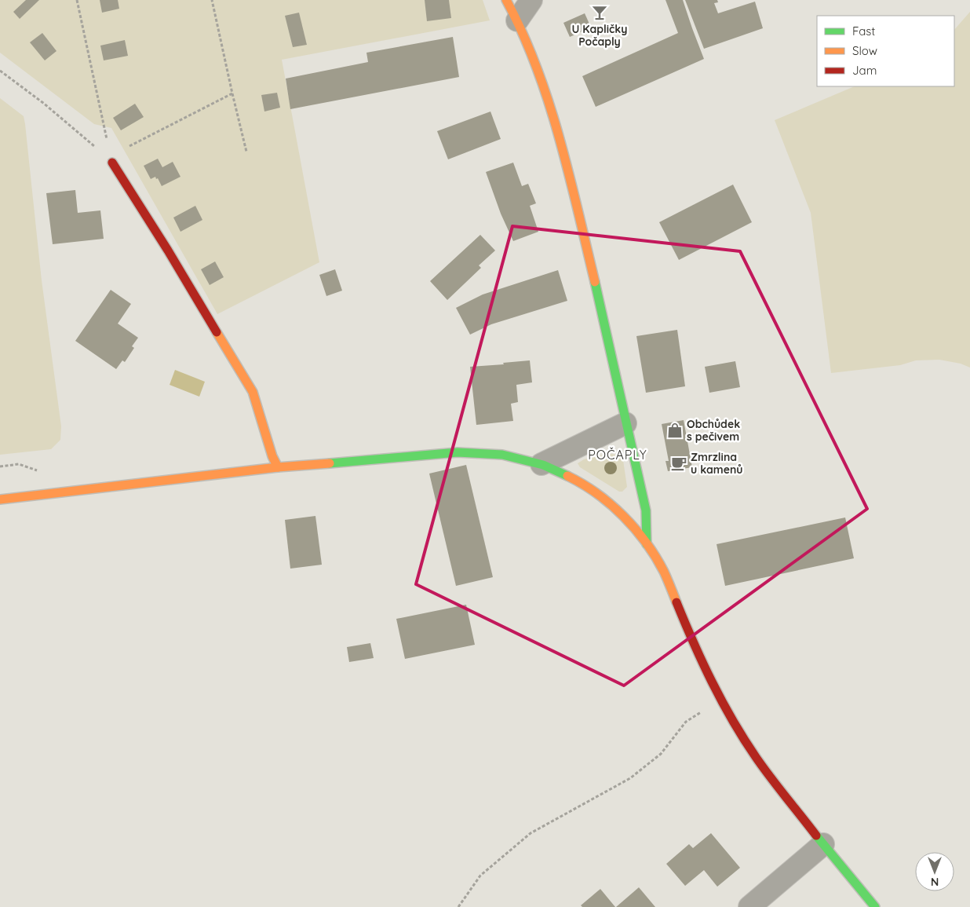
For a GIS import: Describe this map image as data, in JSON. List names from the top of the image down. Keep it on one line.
{"districts":["POČAPLY"],"places":{"bar":["U Kapličky Počaply"],"shop":["Obchůdek s pečivem"],"cafe":["Zmrzlina u kamenů"]},"legend":["Fast","Slow","Jam"],"north":"bottom"}
